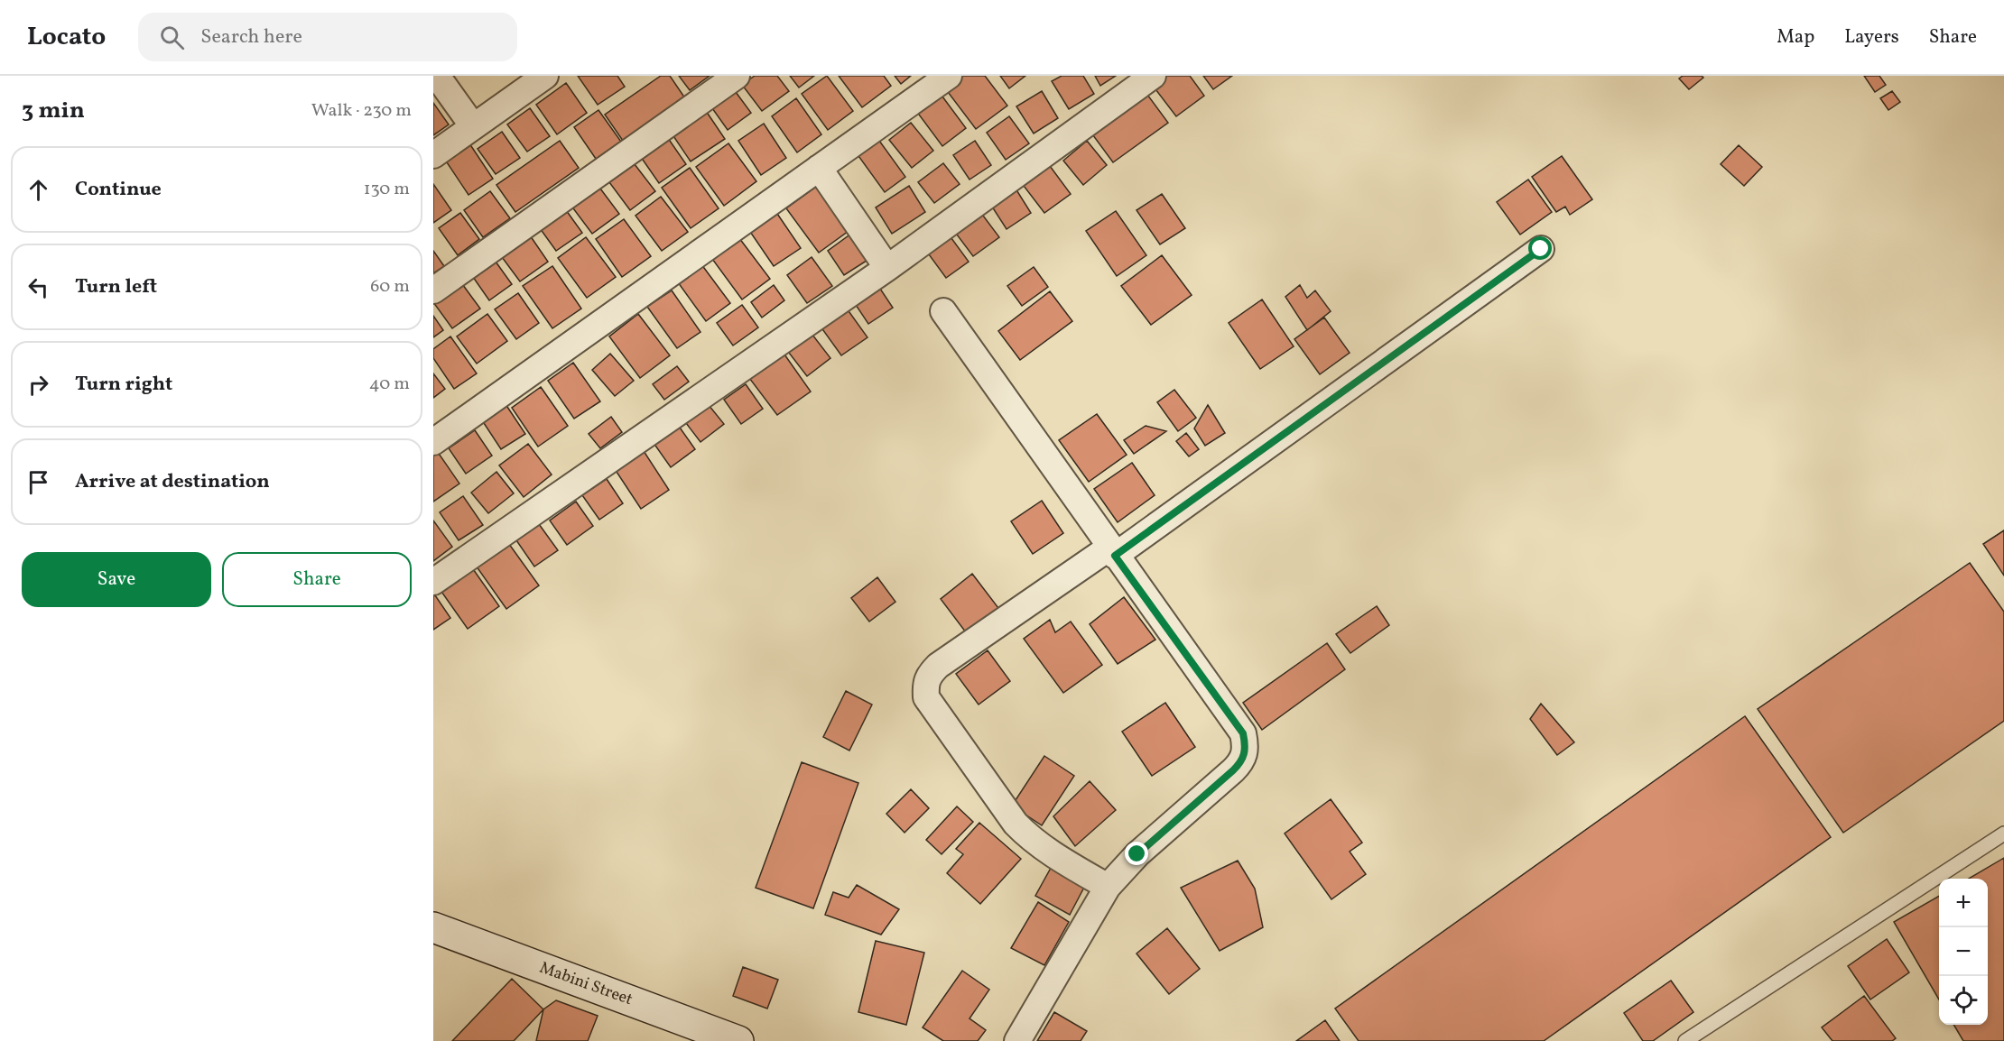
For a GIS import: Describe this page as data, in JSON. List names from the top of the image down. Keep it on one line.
{"streets":{"main road":["Mabini Street"]},"page":{"header":"Locato","search":"Search here","nav":["Map","Layers","Share"],"heading":["3 min","Walk · 230 m"],"list":[["Continue","130 m"],["Turn left","60 m"],["Turn right","40 m"],"Arrive at destination"],"buttons":["Save","Share"],"map_buttons":["+","−"]}}
